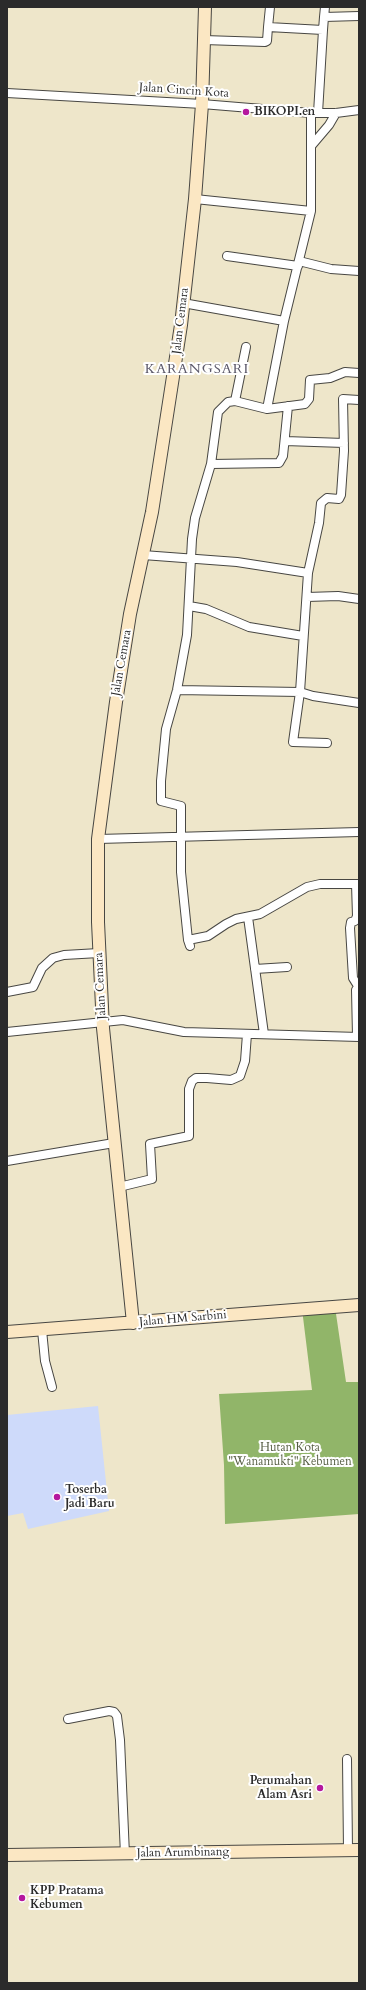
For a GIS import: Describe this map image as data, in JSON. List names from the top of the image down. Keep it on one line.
{"streets":{"street":["Jalan Cincin Kota","Jalan Cemara","Jalan HM Sarbini","Jalan Arumbinang"]},"crossings":[["Jalan Cincin Kota","Jalan Cemara"],["Jalan Cemara","Jalan HM Sarbini"]],"districts":["KARANGSARI"],"parks":["Hutan Kota \"Wanamukti\" Kebumen"],"places":["BIKOPI.en","Toserba Jadi Baru","Perumahan Alam Asri","KPP Pratama Kebumen"]}
